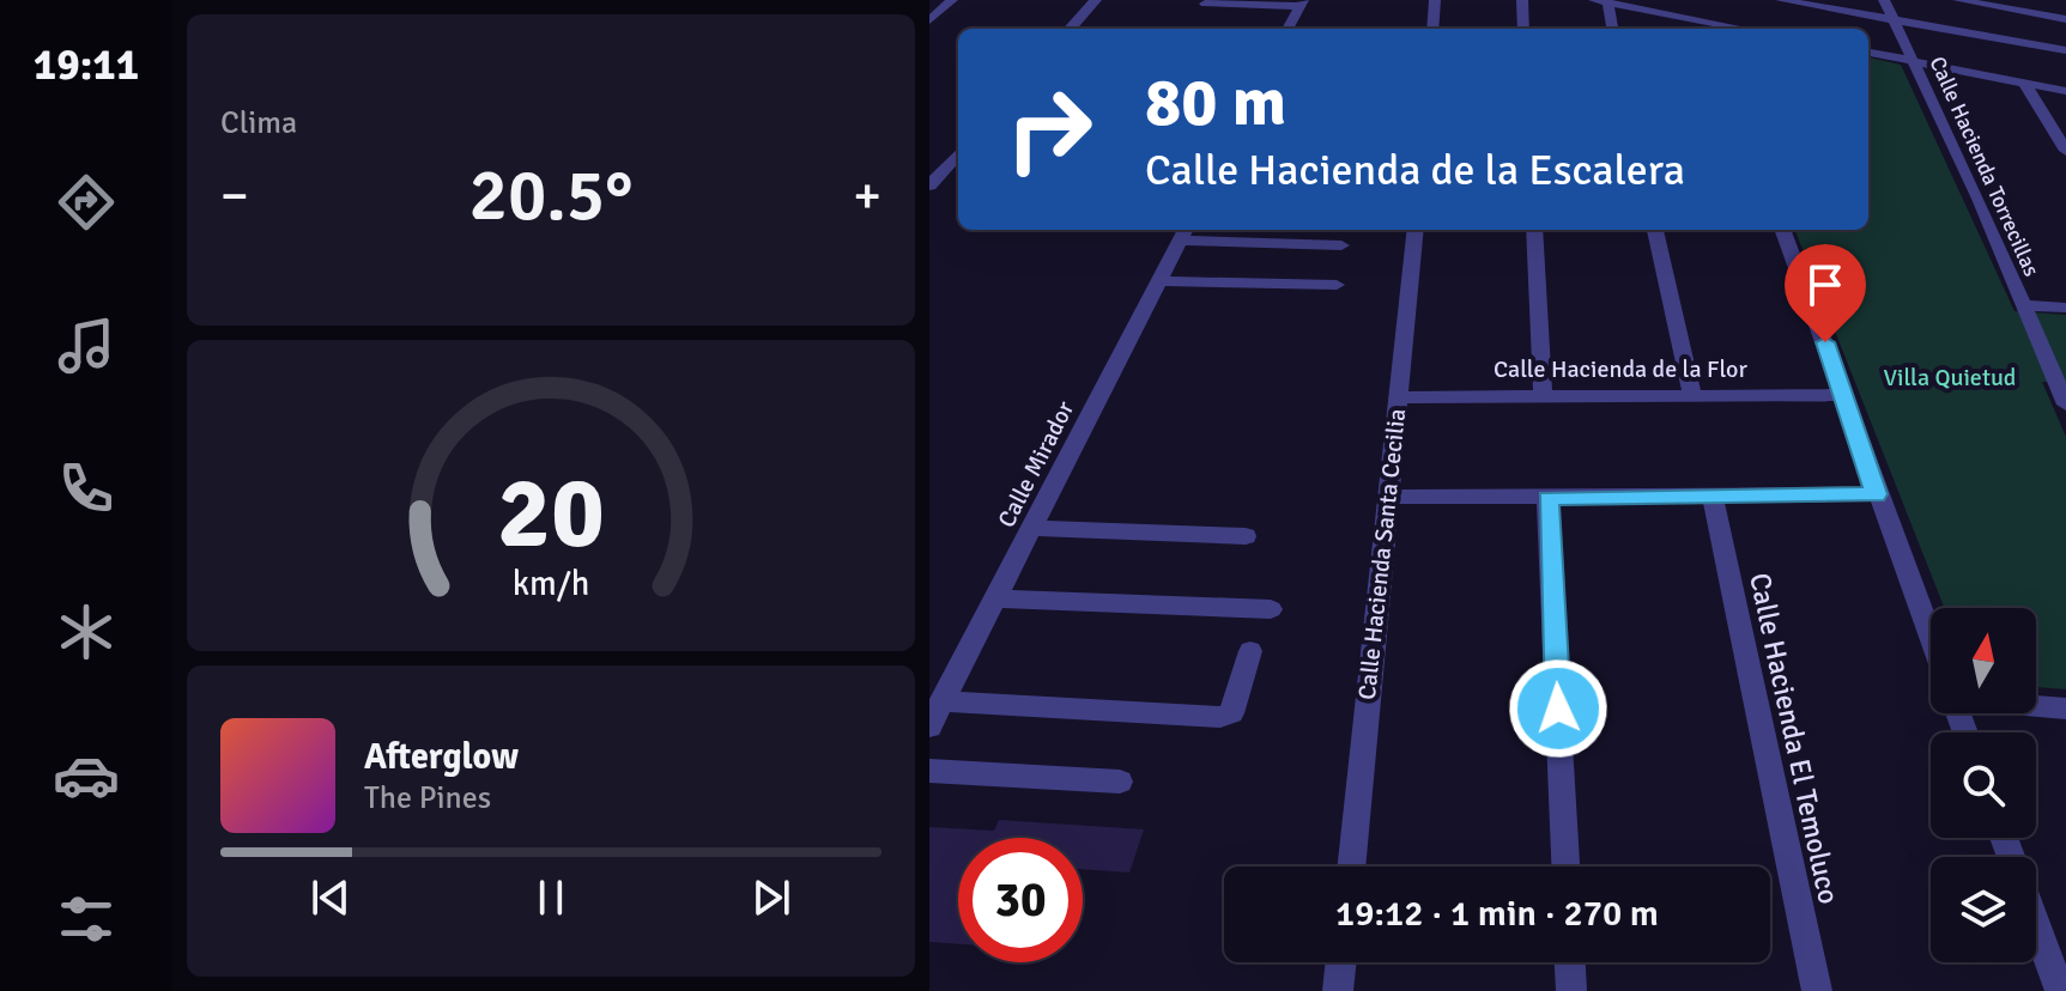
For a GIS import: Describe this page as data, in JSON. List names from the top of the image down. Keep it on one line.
{"streets":{"street":["Calle Hacienda Torrecillas","Calle Hacienda de la Flor","Calle Mirador","Calle Hacienda Santa Cecilia","Calle Hacienda El Temoluco"]},"crossings":[["Calle Hacienda de la Flor","Calle Hacienda Santa Cecilia"]],"parks":["Villa Quietud"],"north":"top","page":{"tabs":"19:11","tile":"Clima","turn":["80 m","Calle Hacienda de la Escalera"],"heat":["−","20.5°","+"],"song":["Afterglow","The Pines"],"limit":"30","trip":"19:12 · 1 min · 270 m","gauge":["20","km/h"]}}
